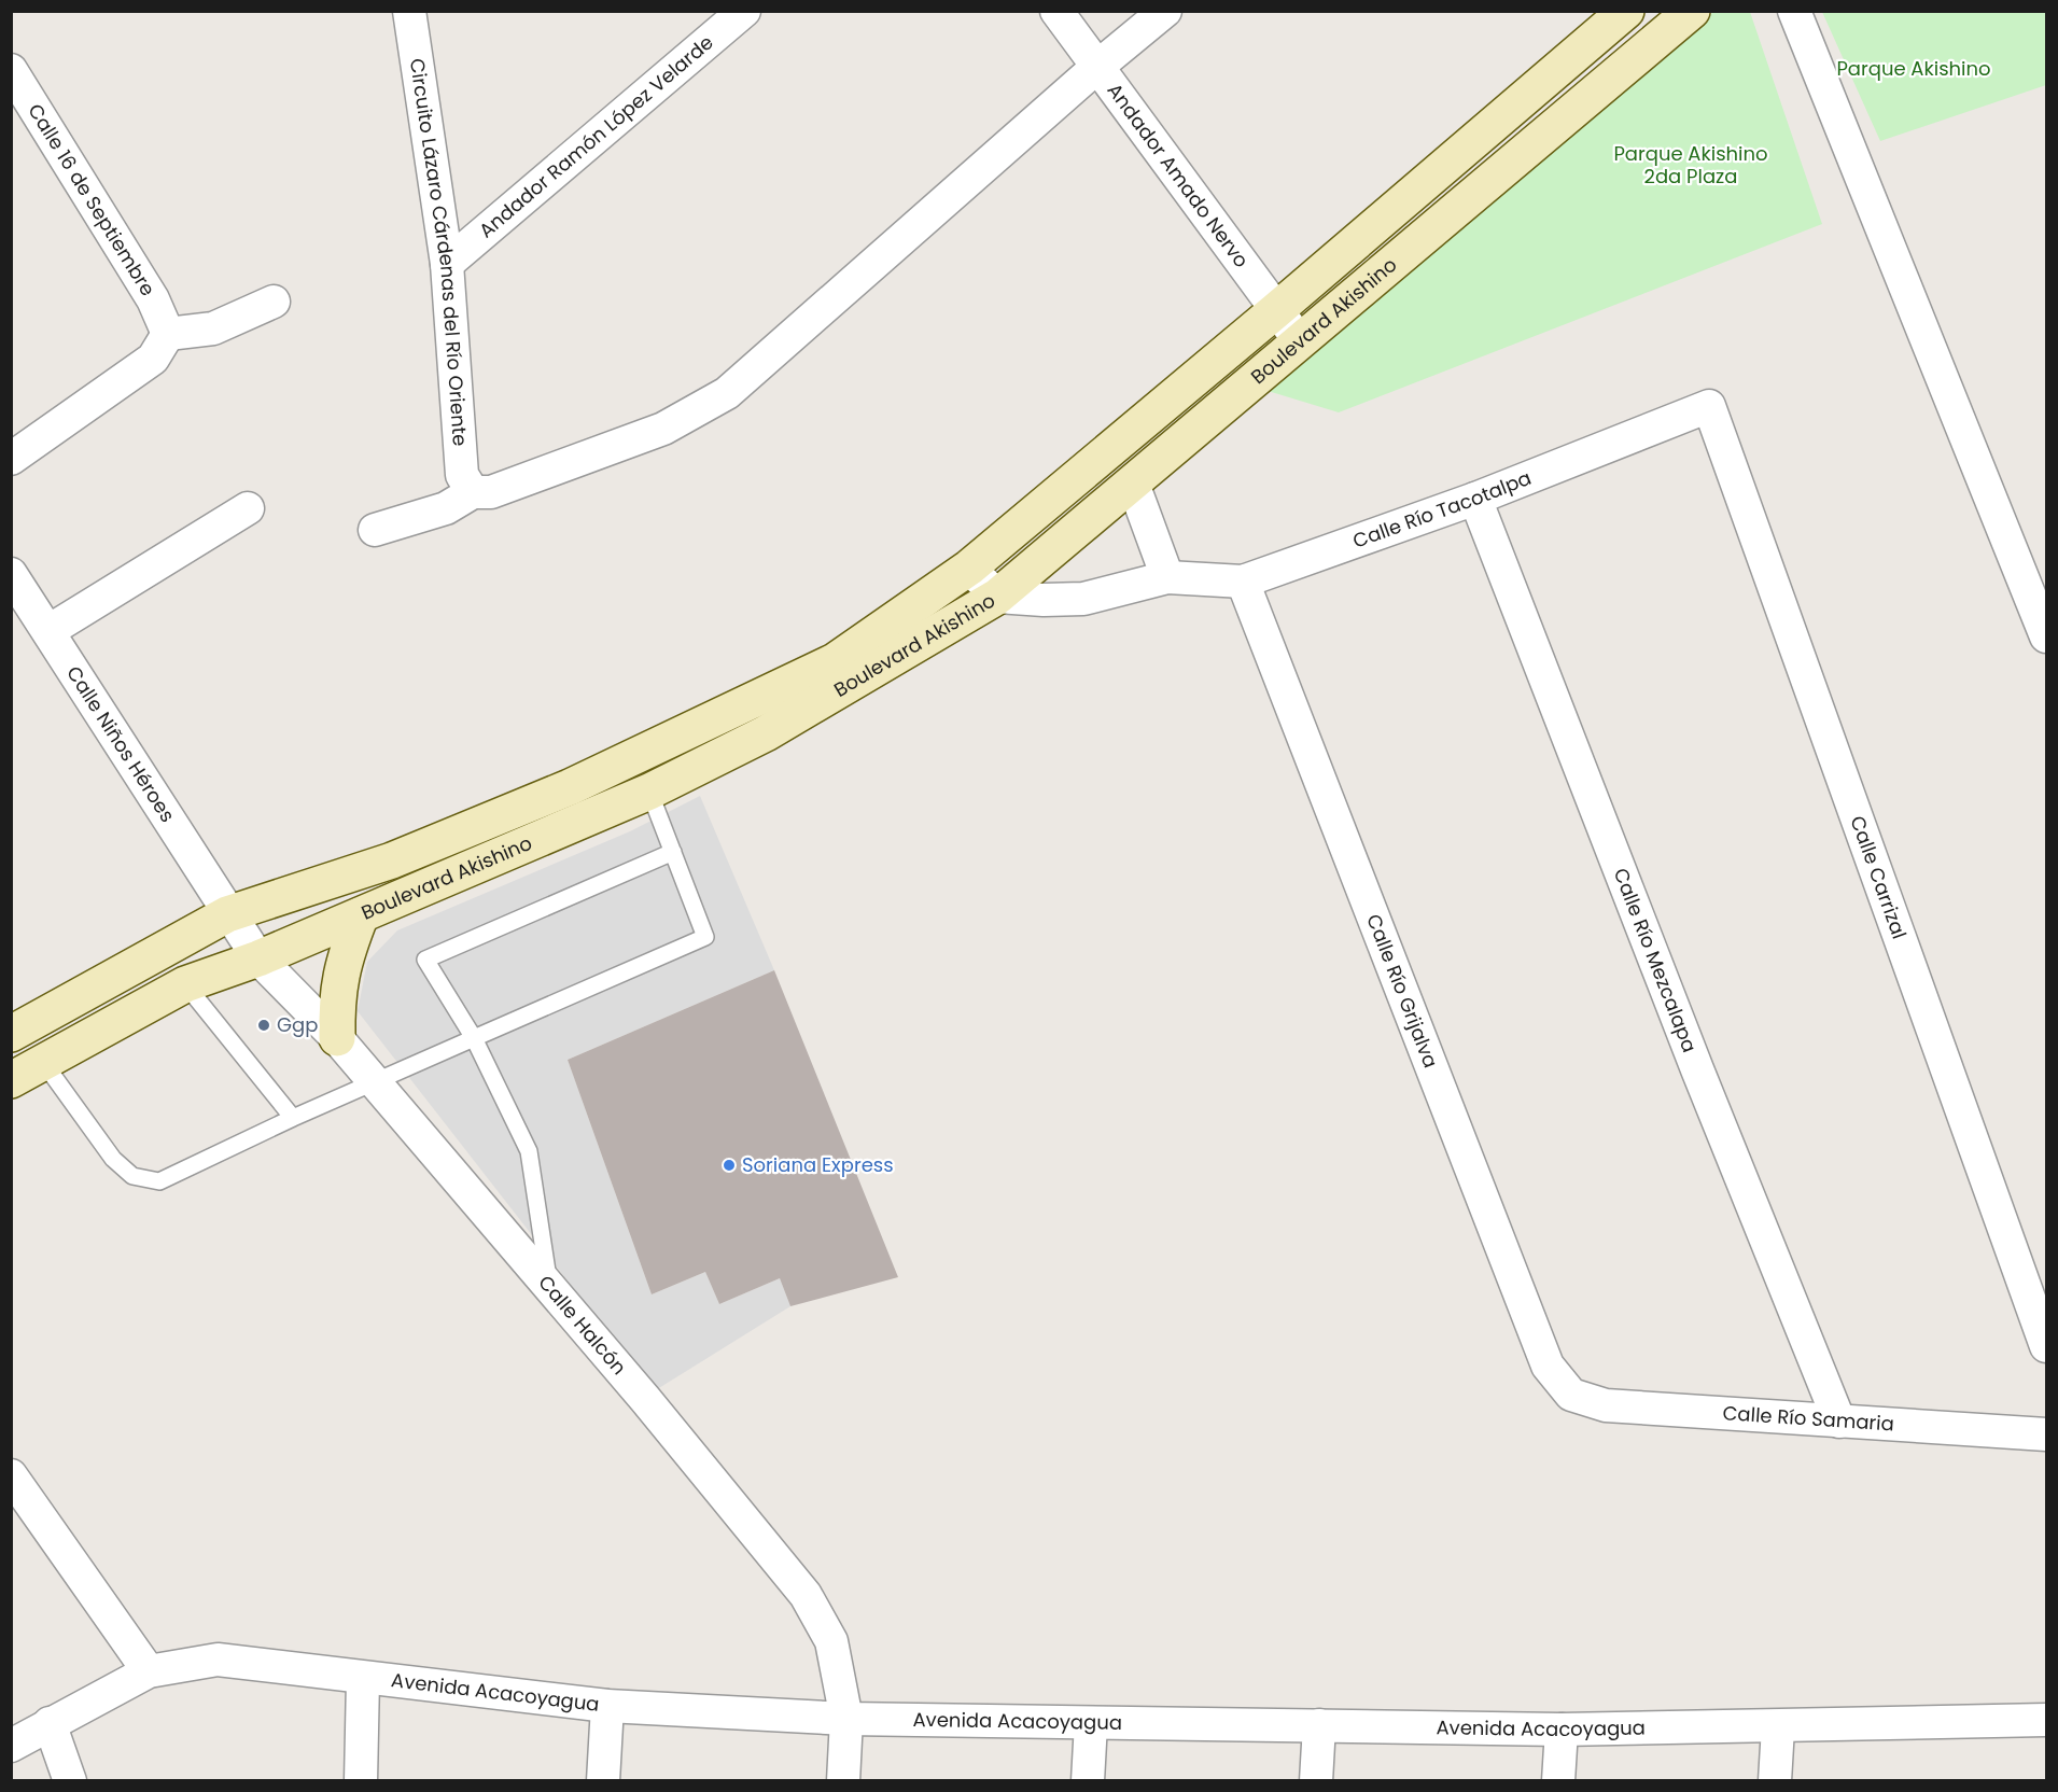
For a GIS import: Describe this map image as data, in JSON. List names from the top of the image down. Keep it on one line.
{"streets":{"main road":["Boulevard Akishino"],"street":["Andador Ramón López Velarde","Andador Amado Nervo","Calle 16 de Septiembre","Circuito Lázaro Cárdenas del Río Oriente","Calle Río Tacotalpa","Calle Niños Héroes","Calle Carrizal","Calle Río Mezcalapa","Calle Río Grijalva","Calle Halcón","Calle Río Samaria","Avenida Acacoyagua"]},"crossings":[["Andador Ramón López Velarde","Circuito Lázaro Cárdenas del Río Oriente"],["Andador Amado Nervo","Boulevard Akishino"],["Boulevard Akishino","Calle Río Tacotalpa"],["Boulevard Akishino","Calle Niños Héroes"],["Boulevard Akishino","Calle Halcón"],["Calle Río Tacotalpa","Calle Carrizal"],["Calle Río Tacotalpa","Calle Río Mezcalapa"],["Calle Río Tacotalpa","Calle Río Grijalva"],["Calle Niños Héroes","Calle Halcón"],["Calle Río Mezcalapa","Calle Río Samaria"],["Calle Río Grijalva","Calle Río Samaria"],["Calle Halcón","Avenida Acacoyagua"]],"parks":["Parque Akishino","Parque Akishino 2da Plaza"],"places":["Ggp","Soriana Express"]}
